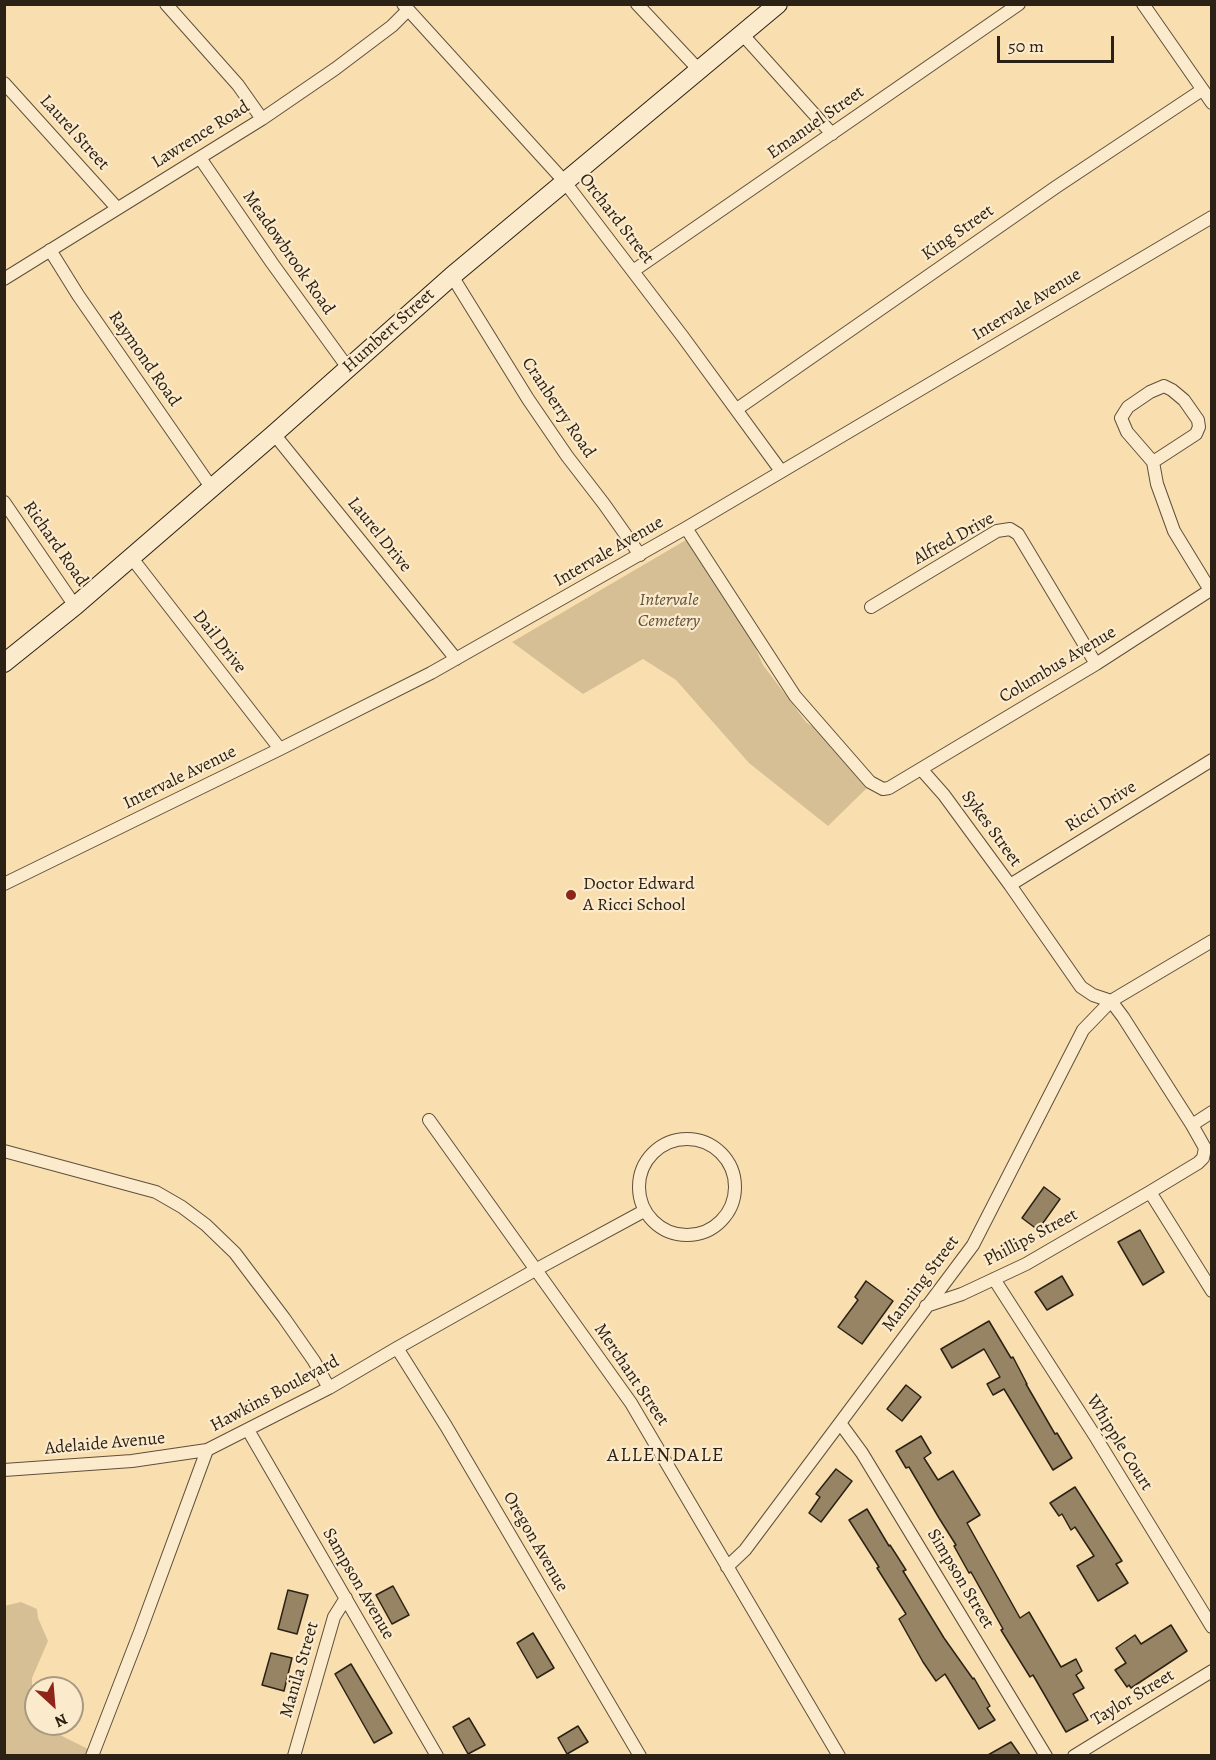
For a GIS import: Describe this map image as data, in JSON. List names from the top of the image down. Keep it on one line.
{"streets":{"street":["Emanuel Street","Laurel Street","Lawrence Road","Orchard Street","King Street","Meadowbrook Road","Intervale Avenue","Humbert Street","Raymond Road","Cranberry Road","Laurel Drive","Alfred Drive","Richard Road","Dail Drive","Columbus Avenue","Ricci Drive","Sykes Street","Phillips Street","Manning Street","Merchant Street","Hawkins Boulevard","Whipple Court","Adelaide Avenue","Oregon Avenue","Simpson Street","Sampson Avenue","Manila Street","Taylor Street"]},"crossings":[["Emanuel Street","Orchard Street"],["Laurel Street","Lawrence Road"],["Lawrence Road","Orchard Street"],["Lawrence Road","Meadowbrook Road"],["Lawrence Road","Raymond Road"],["Orchard Street","King Street"],["Orchard Street","Intervale Avenue"],["Orchard Street","Humbert Street"],["Meadowbrook Road","Humbert Street"],["Intervale Avenue","Cranberry Road"],["Intervale Avenue","Laurel Drive"],["Intervale Avenue","Dail Drive"],["Humbert Street","Raymond Road"],["Humbert Street","Cranberry Road"],["Humbert Street","Laurel Drive"],["Humbert Street","Richard Road"],["Humbert Street","Dail Drive"],["Alfred Drive","Columbus Avenue"],["Columbus Avenue","Sykes Street"],["Ricci Drive","Sykes Street"],["Sykes Street","Phillips Street"],["Sykes Street","Manning Street"],["Phillips Street","Manning Street"],["Phillips Street","Whipple Court"],["Manning Street","Merchant Street"],["Manning Street","Simpson Street"],["Merchant Street","Hawkins Boulevard"],["Hawkins Boulevard","Adelaide Avenue"],["Hawkins Boulevard","Oregon Avenue"],["Hawkins Boulevard","Sampson Avenue"],["Sampson Avenue","Manila Street"]],"districts":["ALLENDALE"],"parks":["Intervale Cemetery"],"places":["Doctor Edward A Ricci School"],"scale_bar":"50 m","north":"bottom right"}
